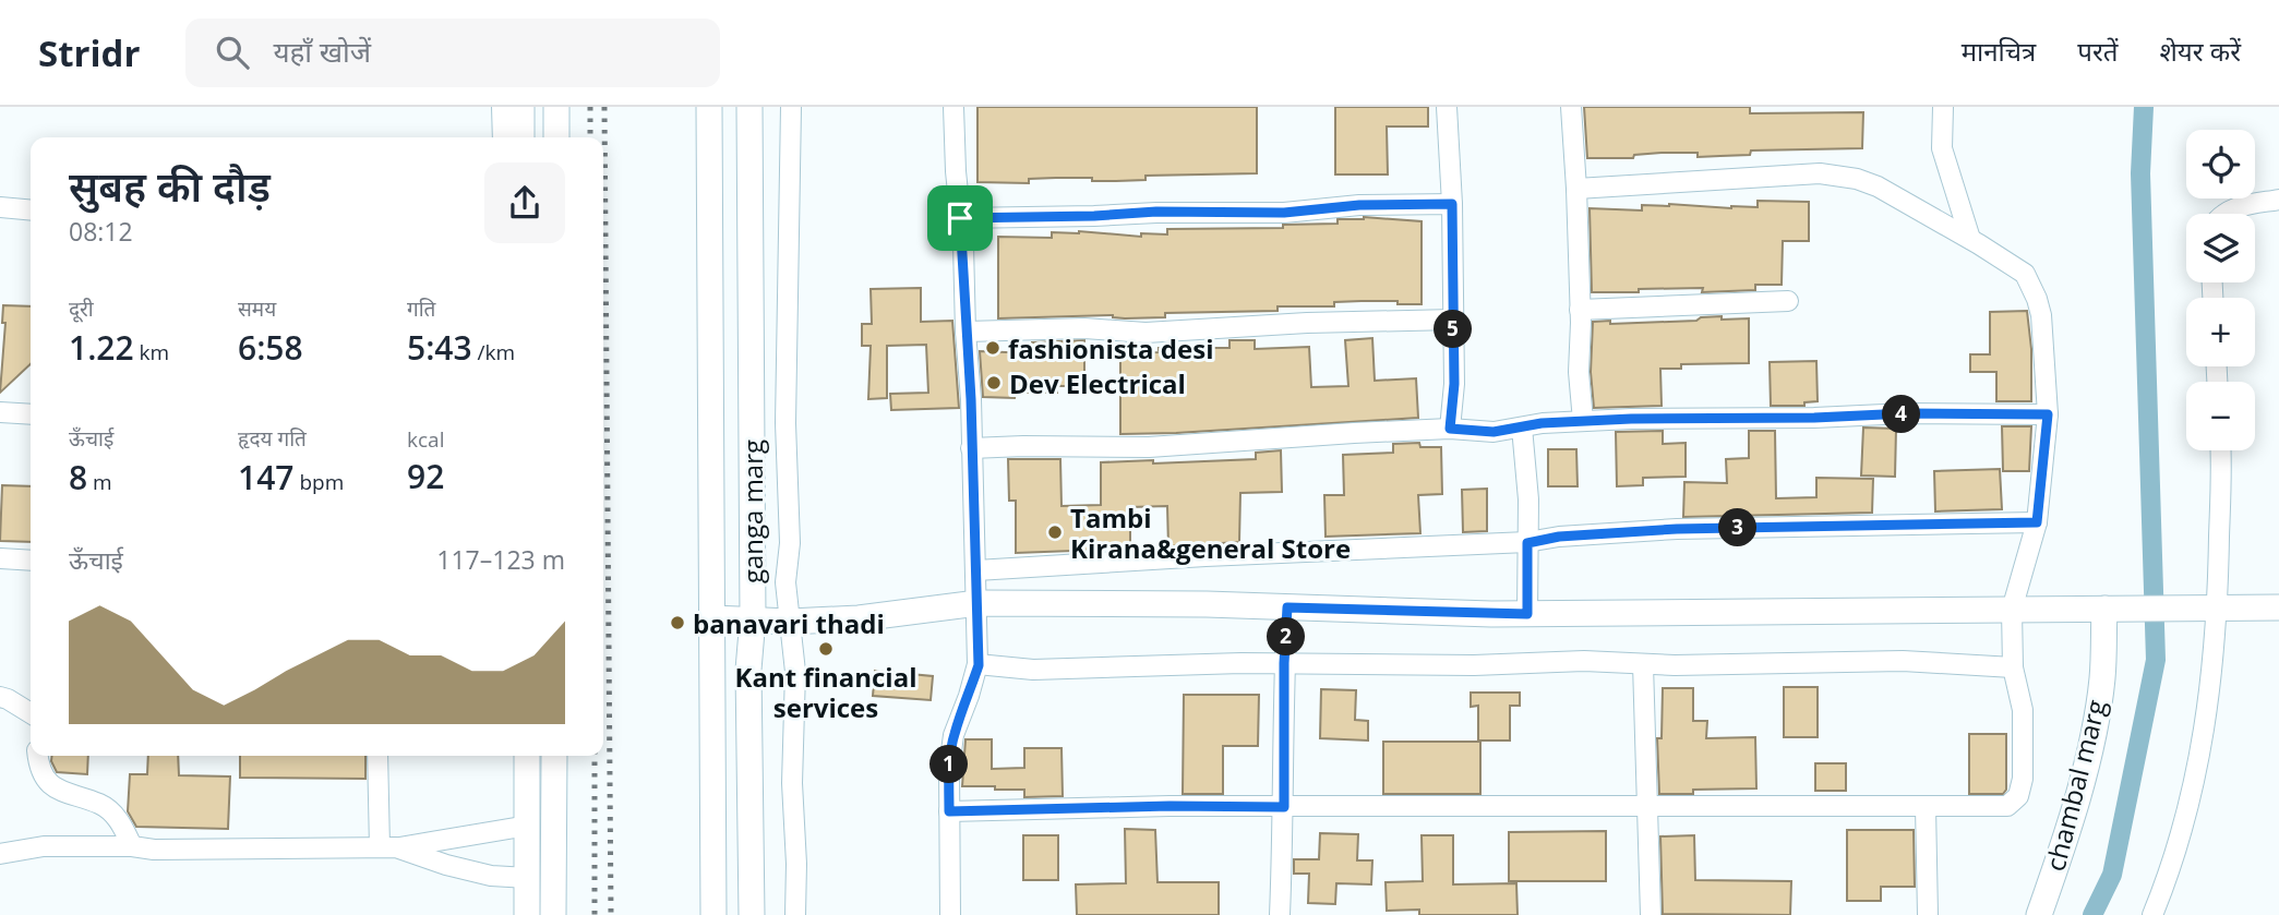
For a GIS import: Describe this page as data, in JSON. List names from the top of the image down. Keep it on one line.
{"streets":{"street":["ganga marg","chambal marg"]},"places":["fashionista desi","Dev Electrical","Tambi Kirana&general Store","banavari thadi","Kant financial services"],"page":{"header":"Stridr","search":"यहाँ खोजें","nav":["मानचित्र","परतें","शेयर करें"],"map_buttons":["+","−"],"heading":["सुबह की दौड़","08:12"],"stats":[["दूरी","1.22 km"],["समय","6:58"],["गति","5:43 /km"],["ऊँचाई","8 m"],["हृदय गति","147 bpm"],["kcal","92"]],"pins":["5","4","3","2","1"],"chart":["ऊँचाई","117–123 m"]}}
